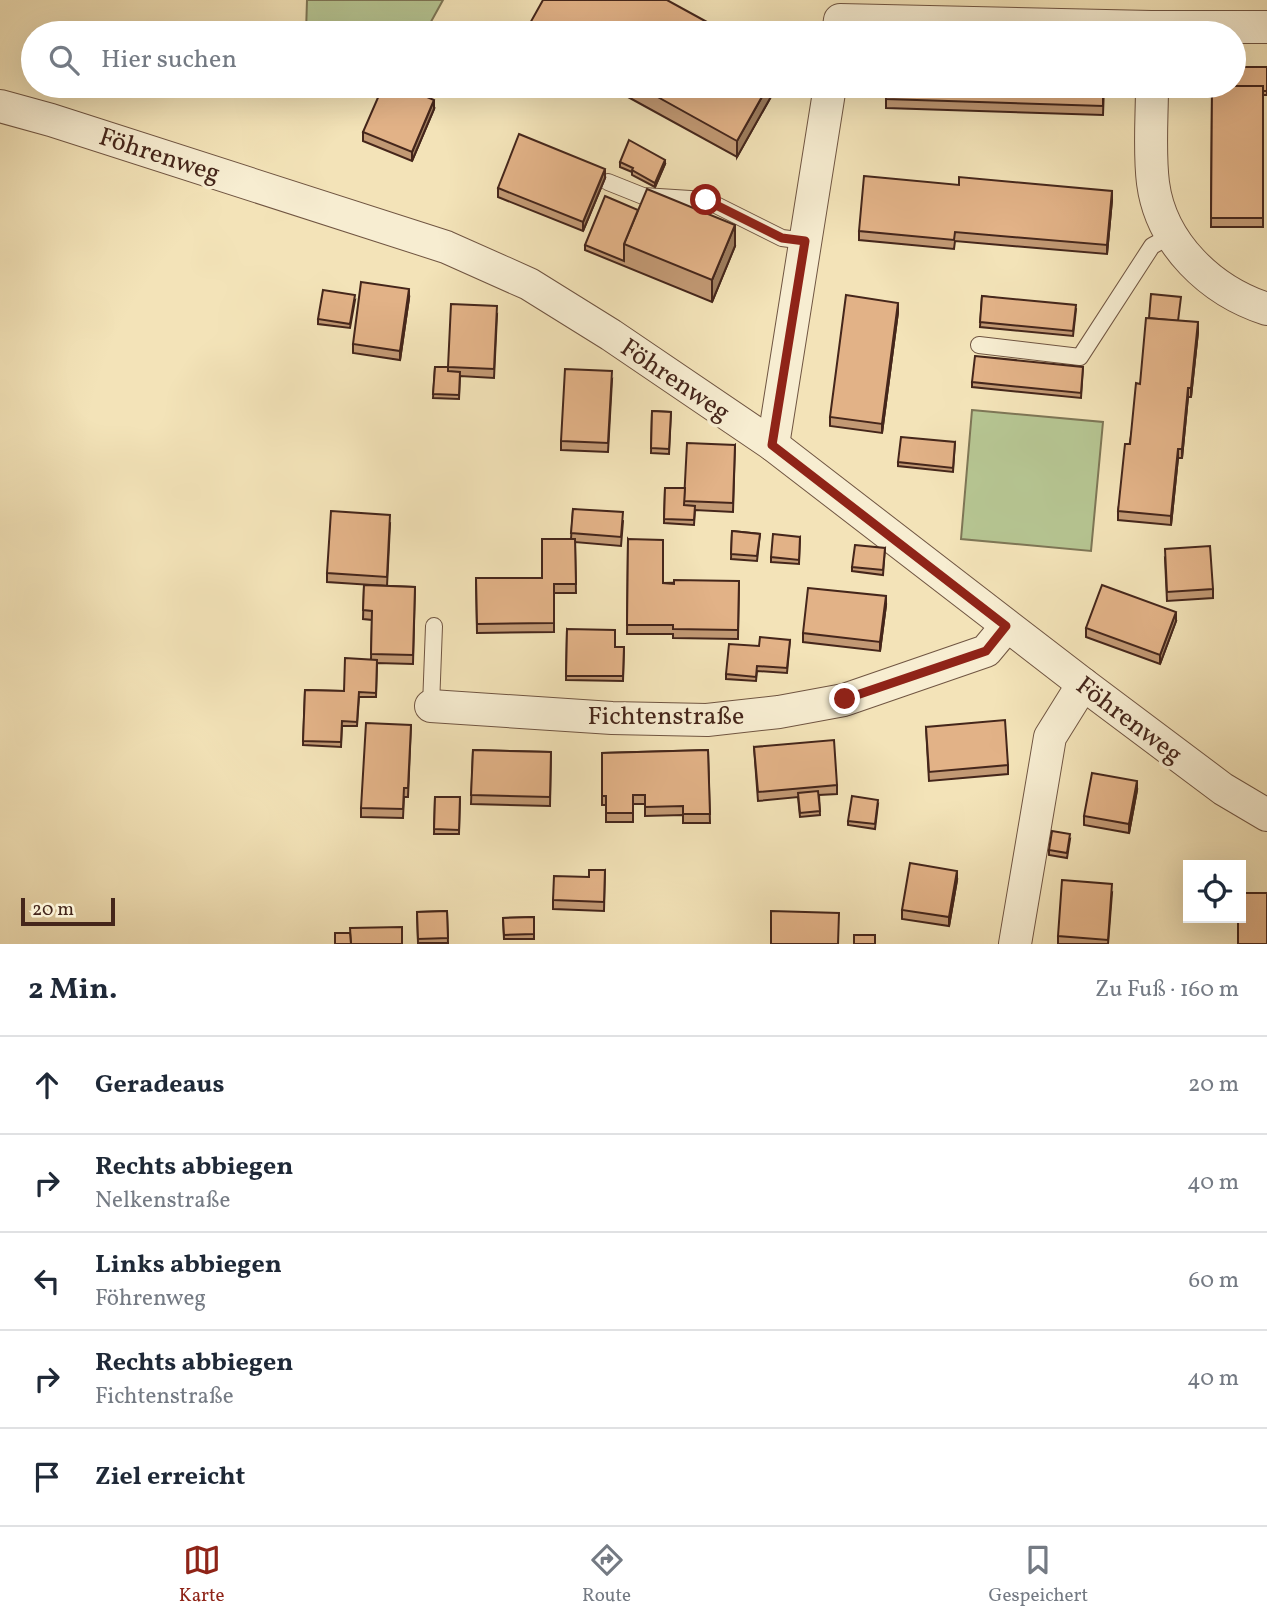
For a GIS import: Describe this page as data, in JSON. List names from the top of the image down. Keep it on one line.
{"streets":{"street":["Föhrenweg","Fichtenstraße"]},"crossings":[["Föhrenweg","Fichtenstraße"]],"scale_bar":"20 m","page":{"search":"Hier suchen","scale":"20 m","heading":["2 Min.","Zu Fuß · 160 m"],"list":[["Geradeaus","20 m"],["Rechts abbiegen","Nelkenstraße","40 m"],["Links abbiegen","Föhrenweg","60 m"],["Rechts abbiegen","Fichtenstraße","40 m"],"Ziel erreicht"],"nav":["Karte","Route","Gespeichert"]}}
